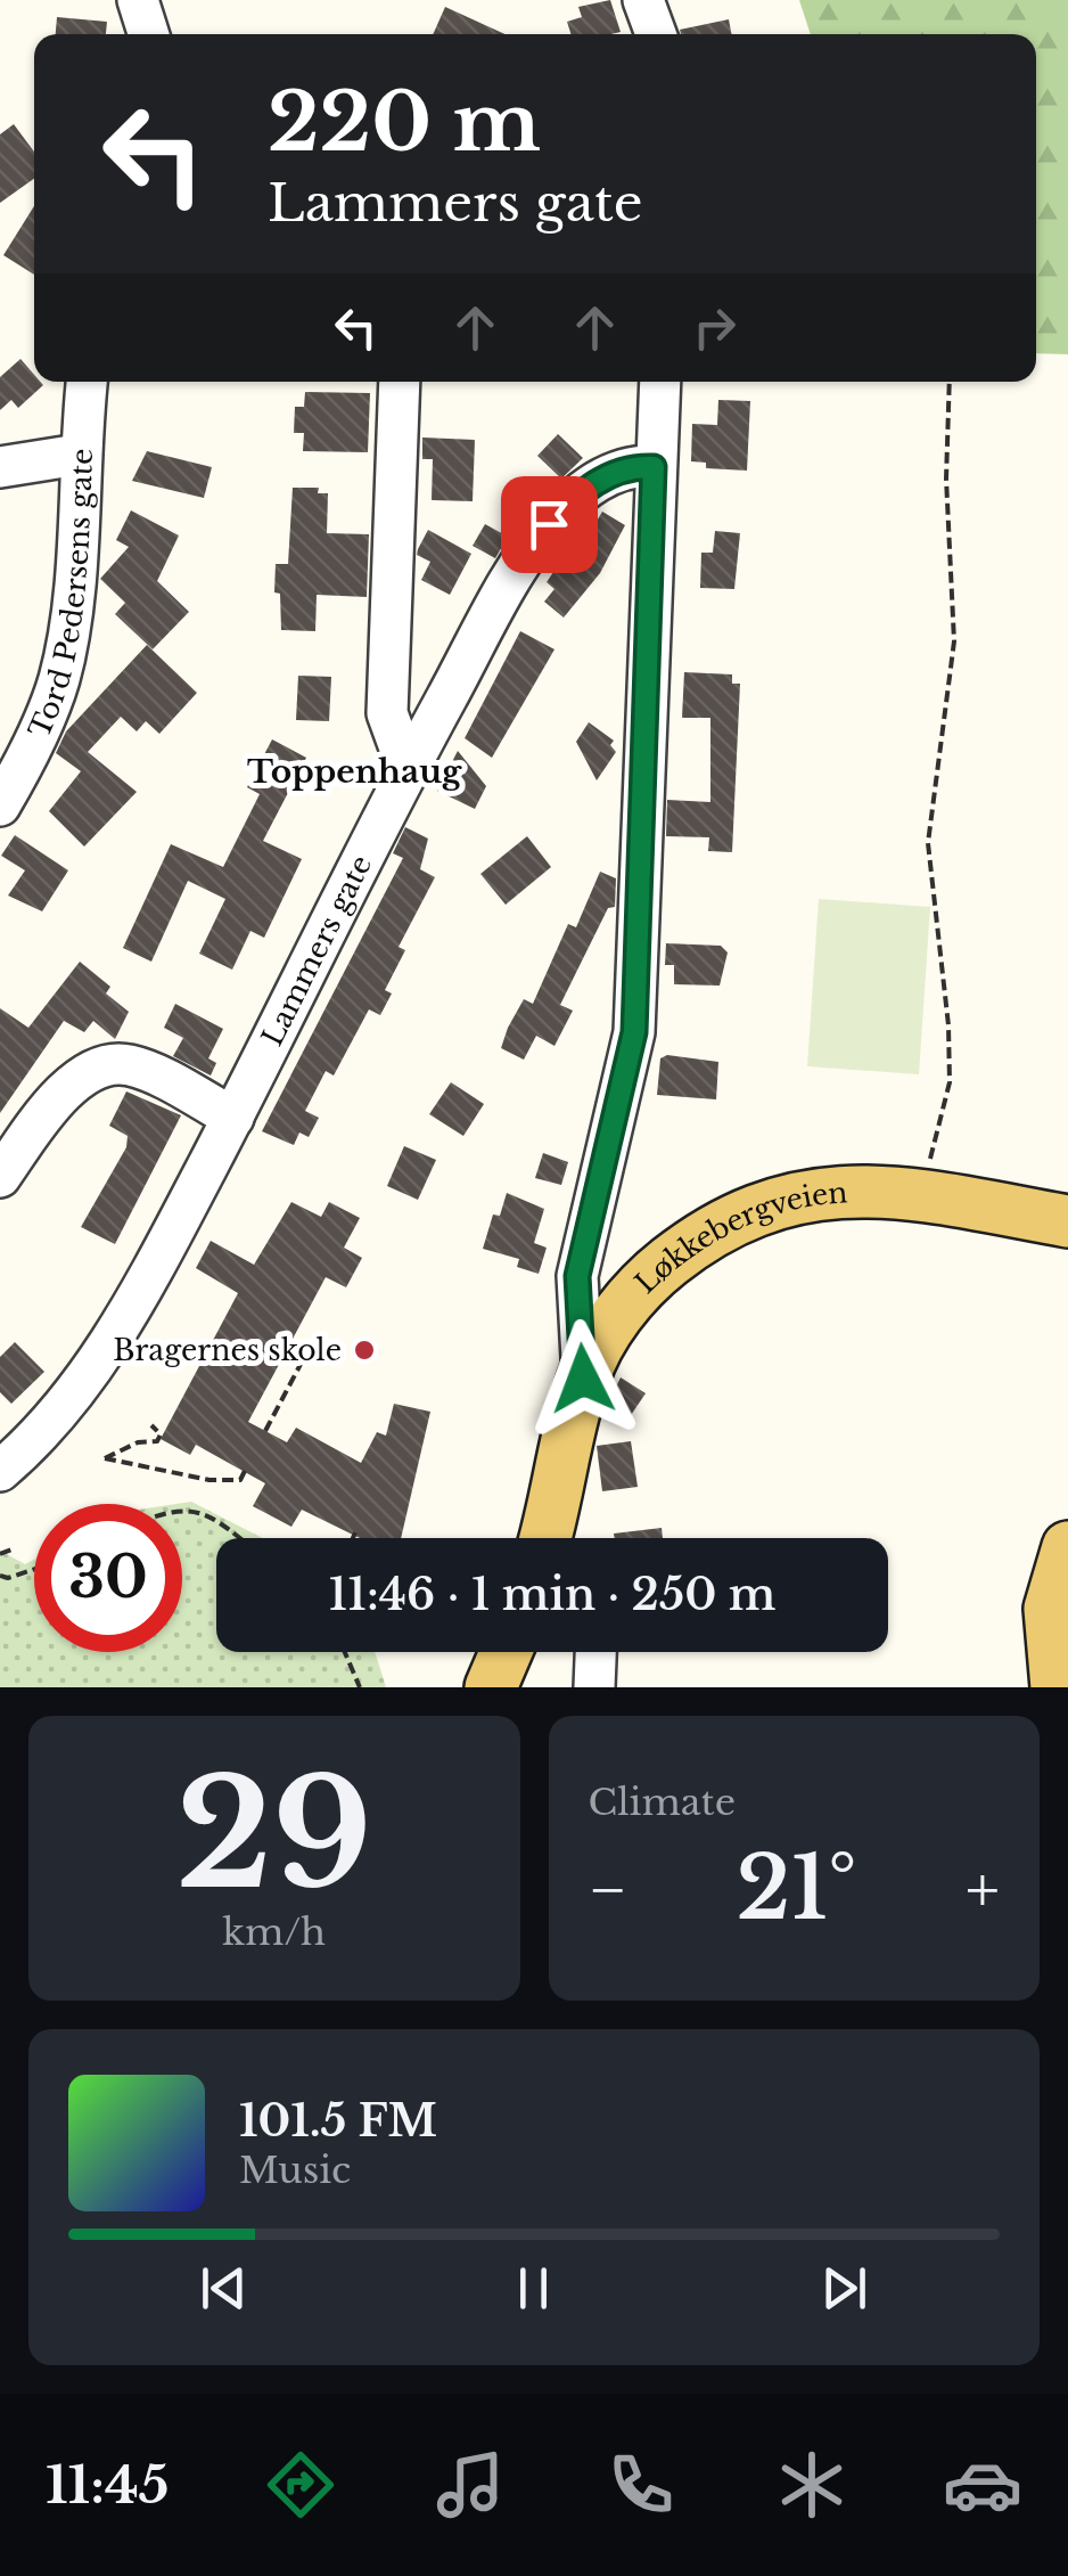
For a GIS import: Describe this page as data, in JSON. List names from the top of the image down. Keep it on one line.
{"streets":{"main road":["Løkkebergveien"],"street":["Tord Pedersens gate","Lammers gate"]},"districts":["Toppenhaug"],"places":["Bragernes skole"],"page":{"turn":["220 m","Lammers gate"],"limit":"30","trip":"11:46 · 1 min · 250 m","tile":[["29","km/h"],"Climate"],"heat":["−","21°","+"],"song":["101.5 FM","Music"],"tabs":"11:45"}}
